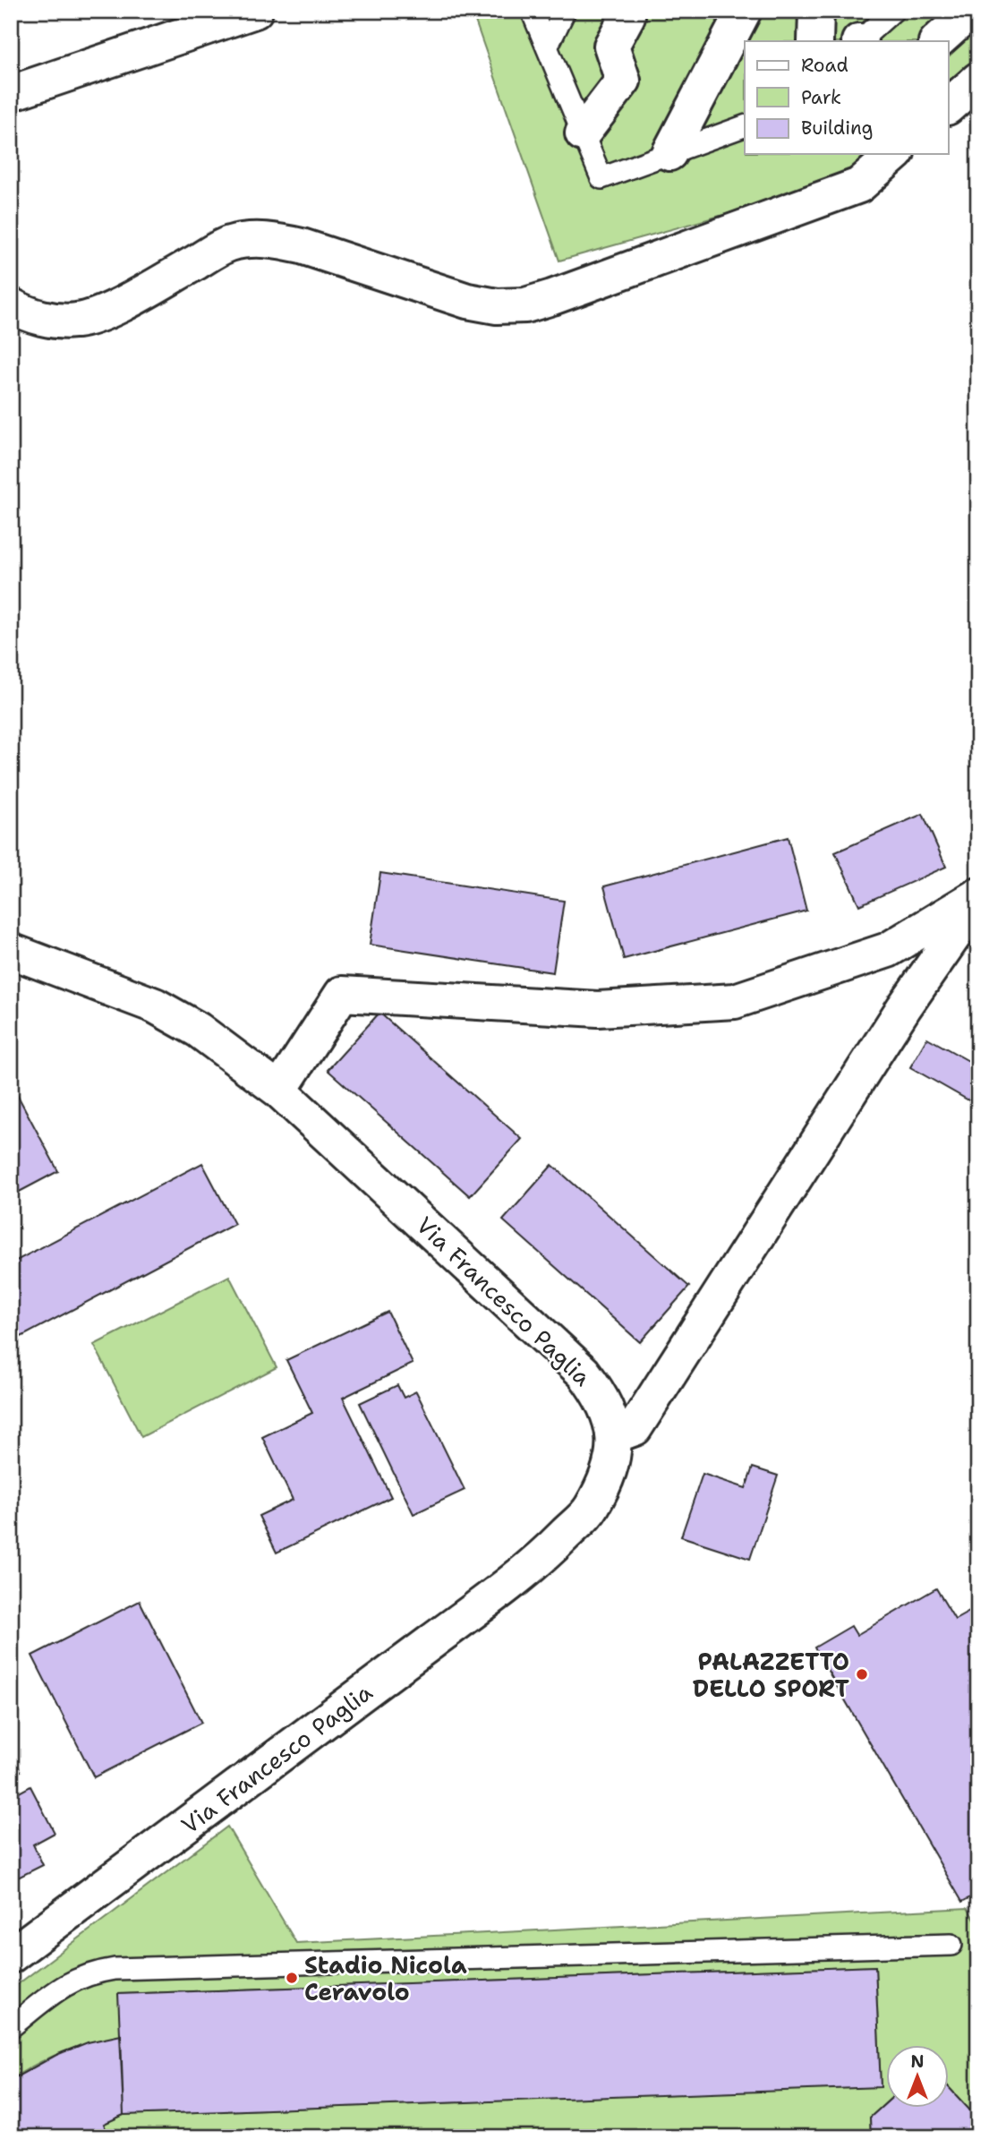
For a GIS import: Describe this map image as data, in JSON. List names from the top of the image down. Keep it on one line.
{"streets":{"street":["Via Francesco Paglia"]},"places":["PALAZZETTO DELLO SPORT","Stadio Nicola Ceravolo"],"legend":["Road","Park","Building"],"north":"top"}
